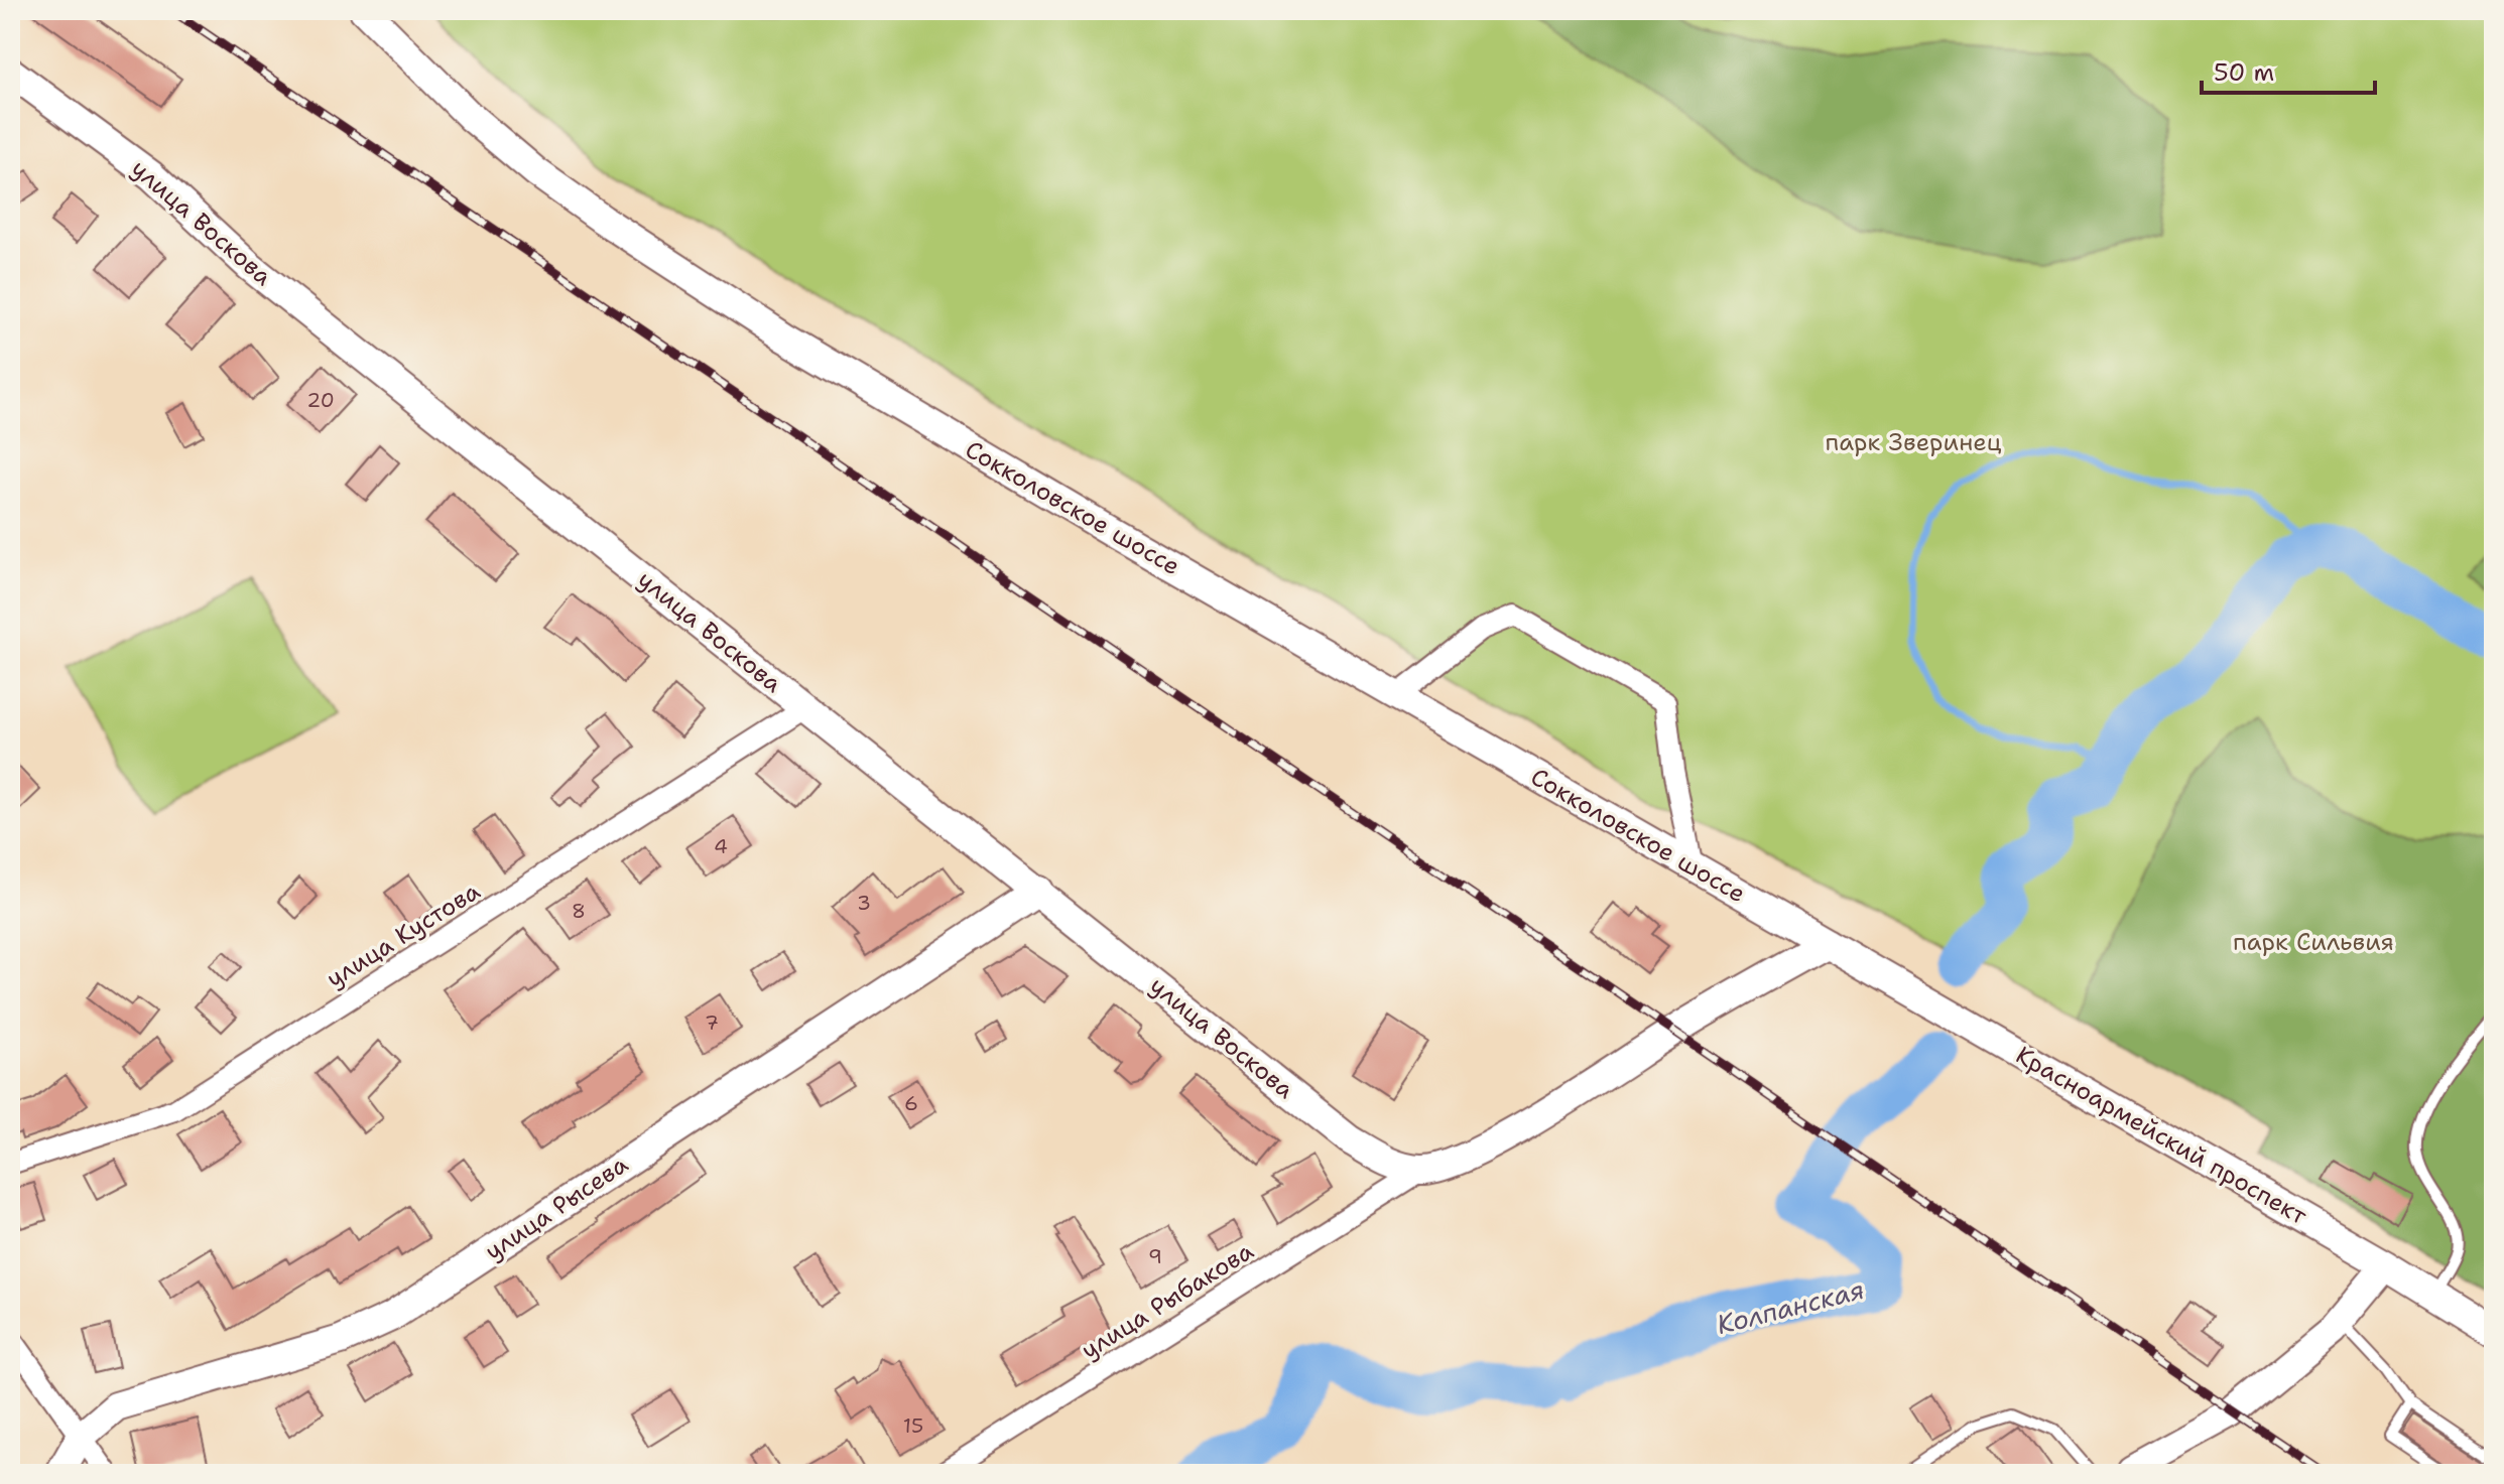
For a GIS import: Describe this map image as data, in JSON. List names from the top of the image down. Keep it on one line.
{"streets":{"main road":["улица Воскова","Сокколовское шоссе","Красноармейский проспект","улица Рысева"],"street":["улица Кустова","улица Рыбакова"]},"crossings":[["улица Воскова","улица Кустова"],["улица Воскова","улица Рысева"],["улица Воскова","улица Рыбакова"],["Сокколовское шоссе","Красноармейский проспект"]],"water":["Колпанская"],"parks":["парк Зверинец","парк Сильвия"],"house_numbers":["20","4","3","8","7","6","9","15"],"scale_bar":"50 m"}
